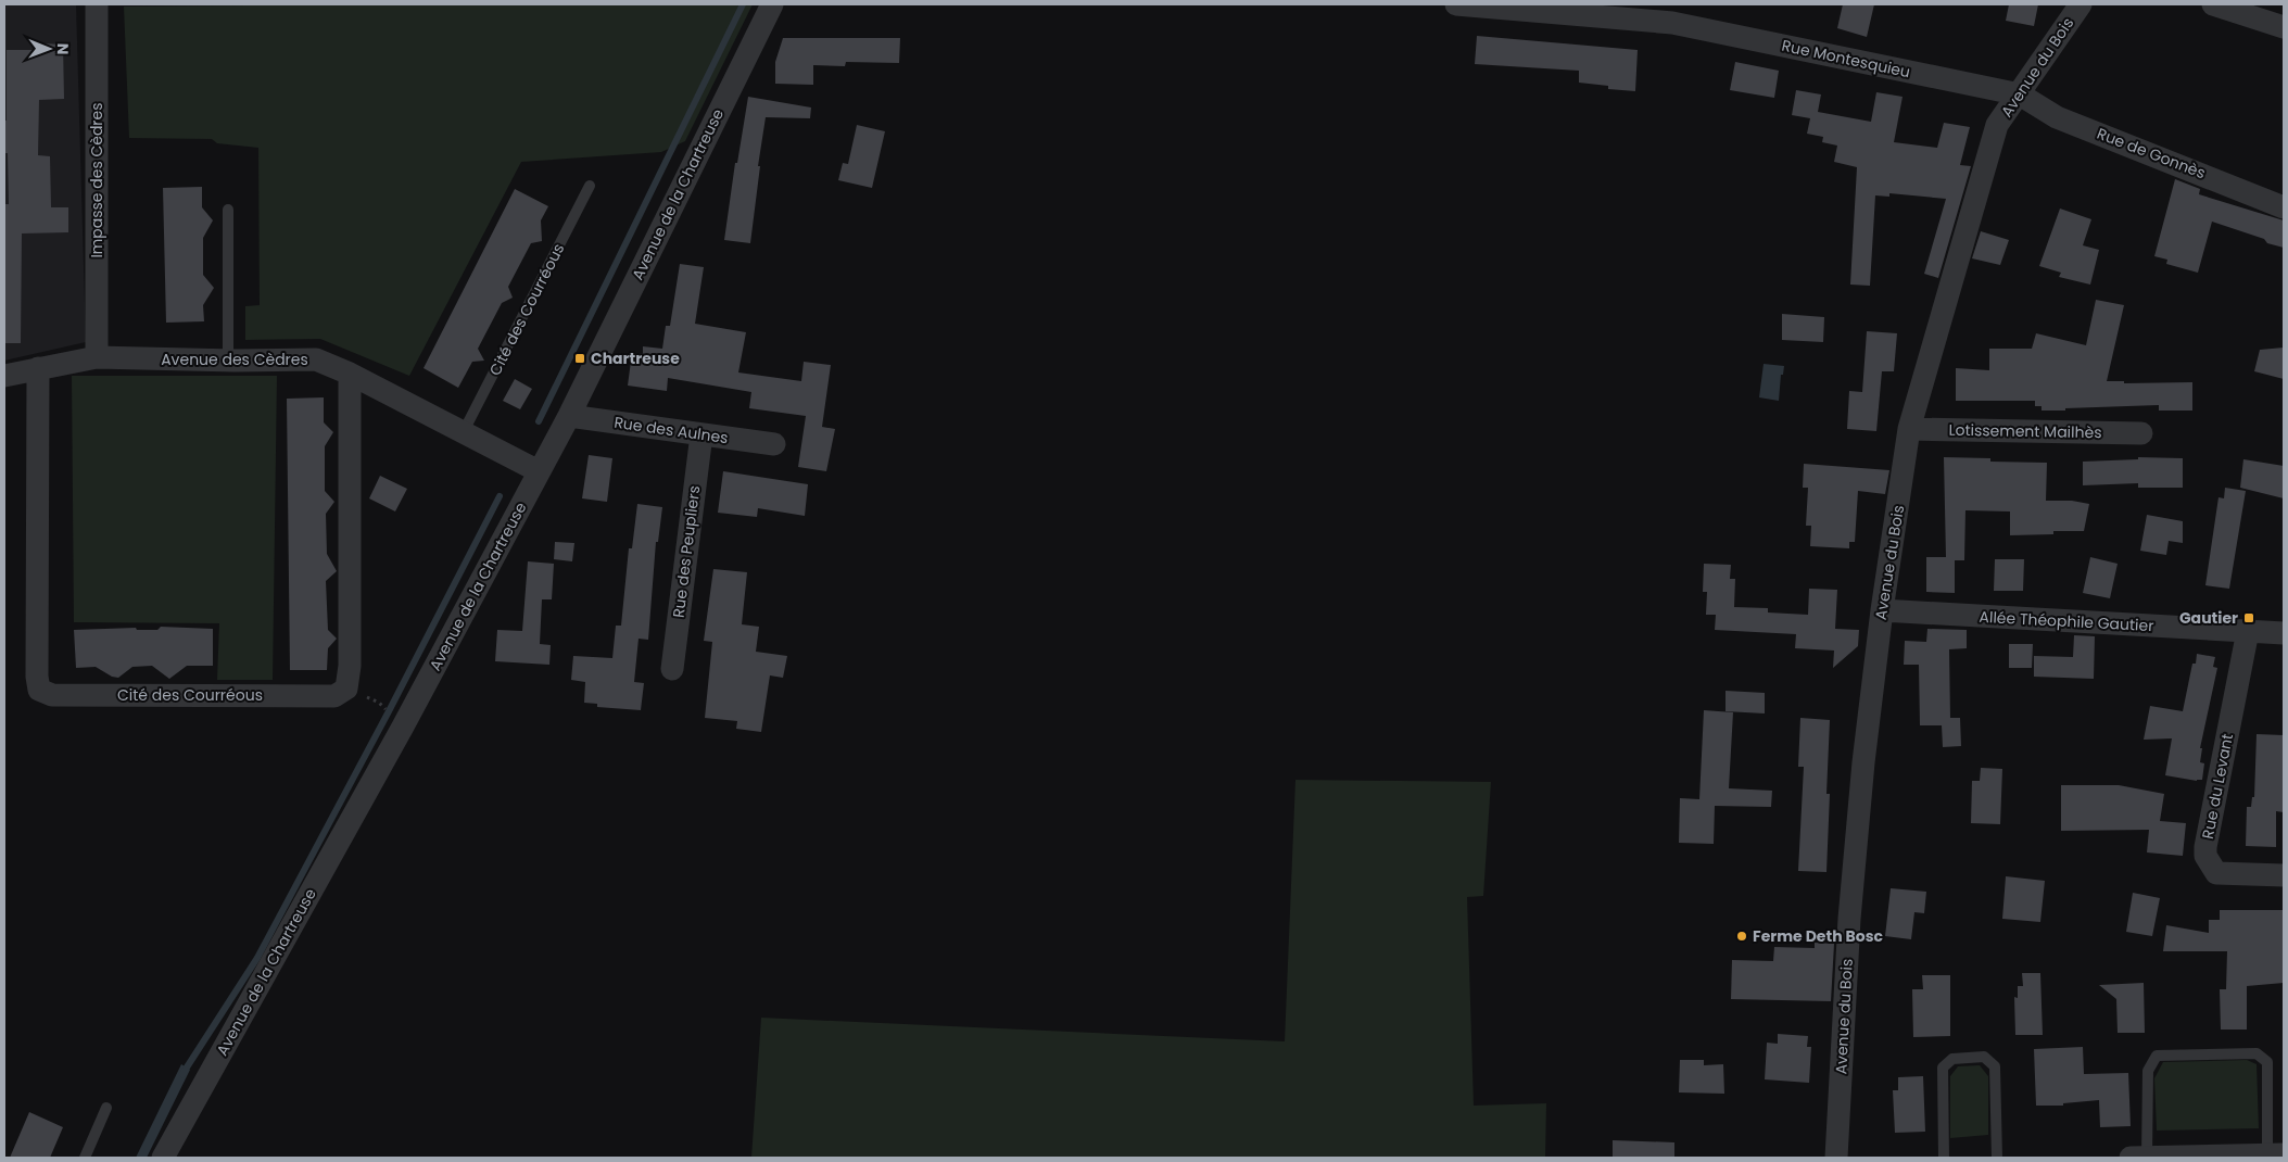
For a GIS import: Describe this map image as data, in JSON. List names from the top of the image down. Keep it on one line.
{"streets":{"street":["Rue Montesquieu","Avenue du Bois","Rue de Gonnès","Impasse des Cèdres","Avenue de la Chartreuse","Cité des Courréous","Avenue des Cèdres","Rue des Aulnes","Lotissement Mailhès","Rue des Peupliers","Allée Théophile Gautier","Rue du Levant"]},"crossings":[["Rue Montesquieu","Avenue du Bois"],["Rue Montesquieu","Rue de Gonnès"],["Avenue du Bois","Rue de Gonnès"],["Avenue du Bois","Lotissement Mailhès"],["Avenue du Bois","Allée Théophile Gautier"],["Impasse des Cèdres","Avenue des Cèdres"],["Avenue de la Chartreuse","Avenue des Cèdres"],["Avenue de la Chartreuse","Rue des Aulnes"],["Cité des Courréous","Avenue des Cèdres"],["Rue des Aulnes","Rue des Peupliers"],["Allée Théophile Gautier","Rue du Levant"]],"places":{"transit":["Chartreuse","Gautier"],"other":["Ferme Deth Bosc"]},"north":"right"}
